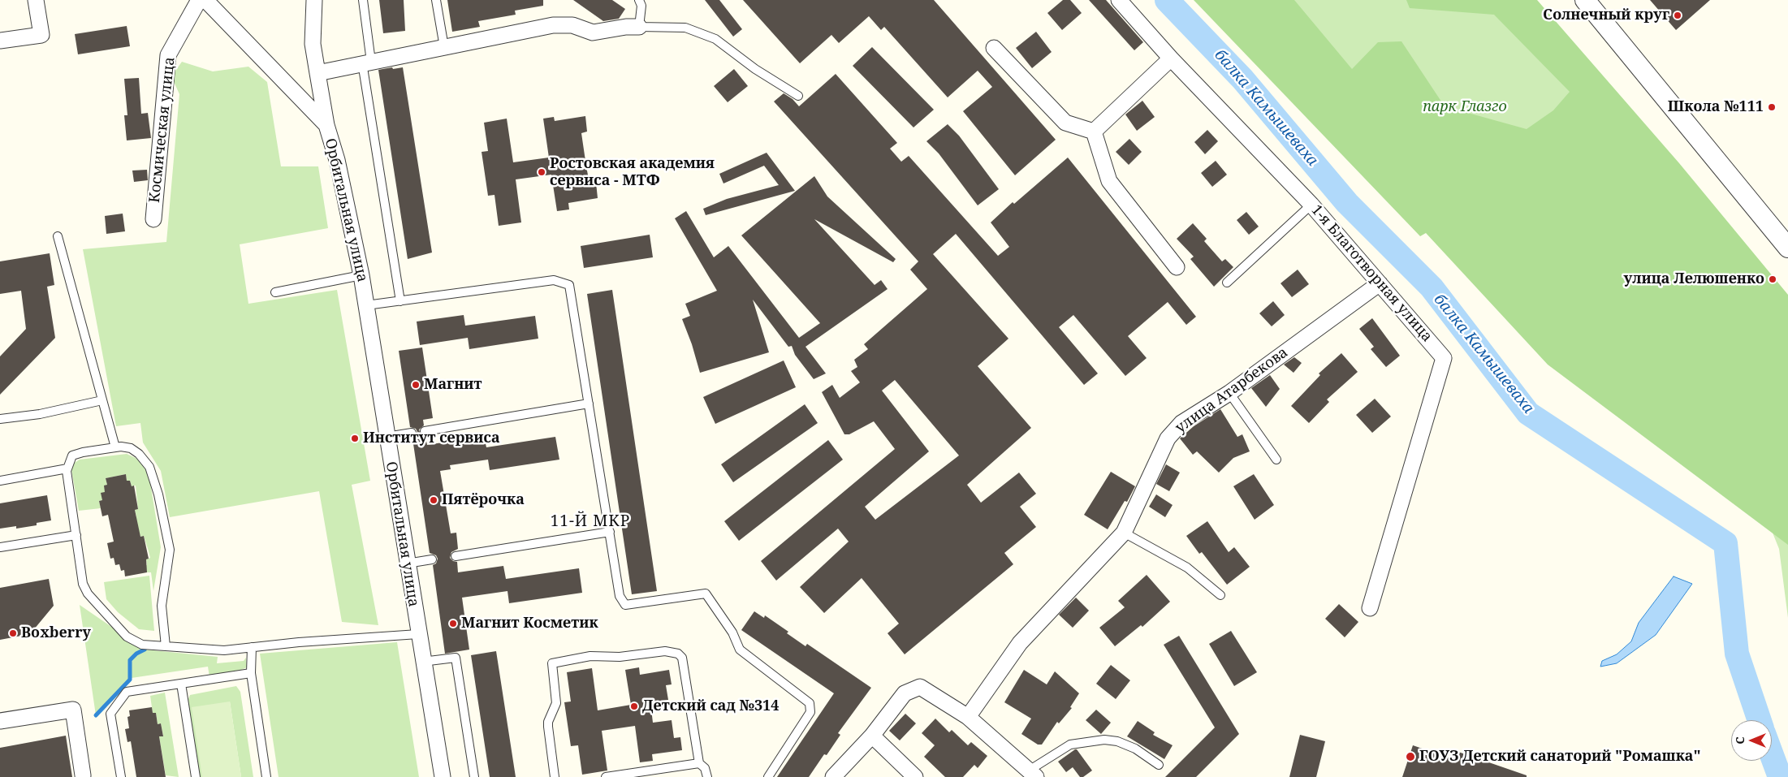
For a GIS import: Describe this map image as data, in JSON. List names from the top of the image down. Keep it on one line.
{"streets":{"street":["Космическая улица","Орбитальная улица","1-я Благотворная улица","улица Атарбекова"]},"crossings":[["1-я Благотворная улица","улица Атарбекова"]],"districts":["11-Й МКР"],"water":["балка Камышеваха"],"parks":["парк Глазго"],"places":["Солнечный круг","Школа №111","Ростовская академия сервиса - МТФ","улица Лелюшенко","Магнит","Институт сервиса","Пятёрочка","Магнит Косметик","Boxberry","Детский сад №314","ГОУЗ Детский санаторий \"Ромашка\""],"north":"left"}
